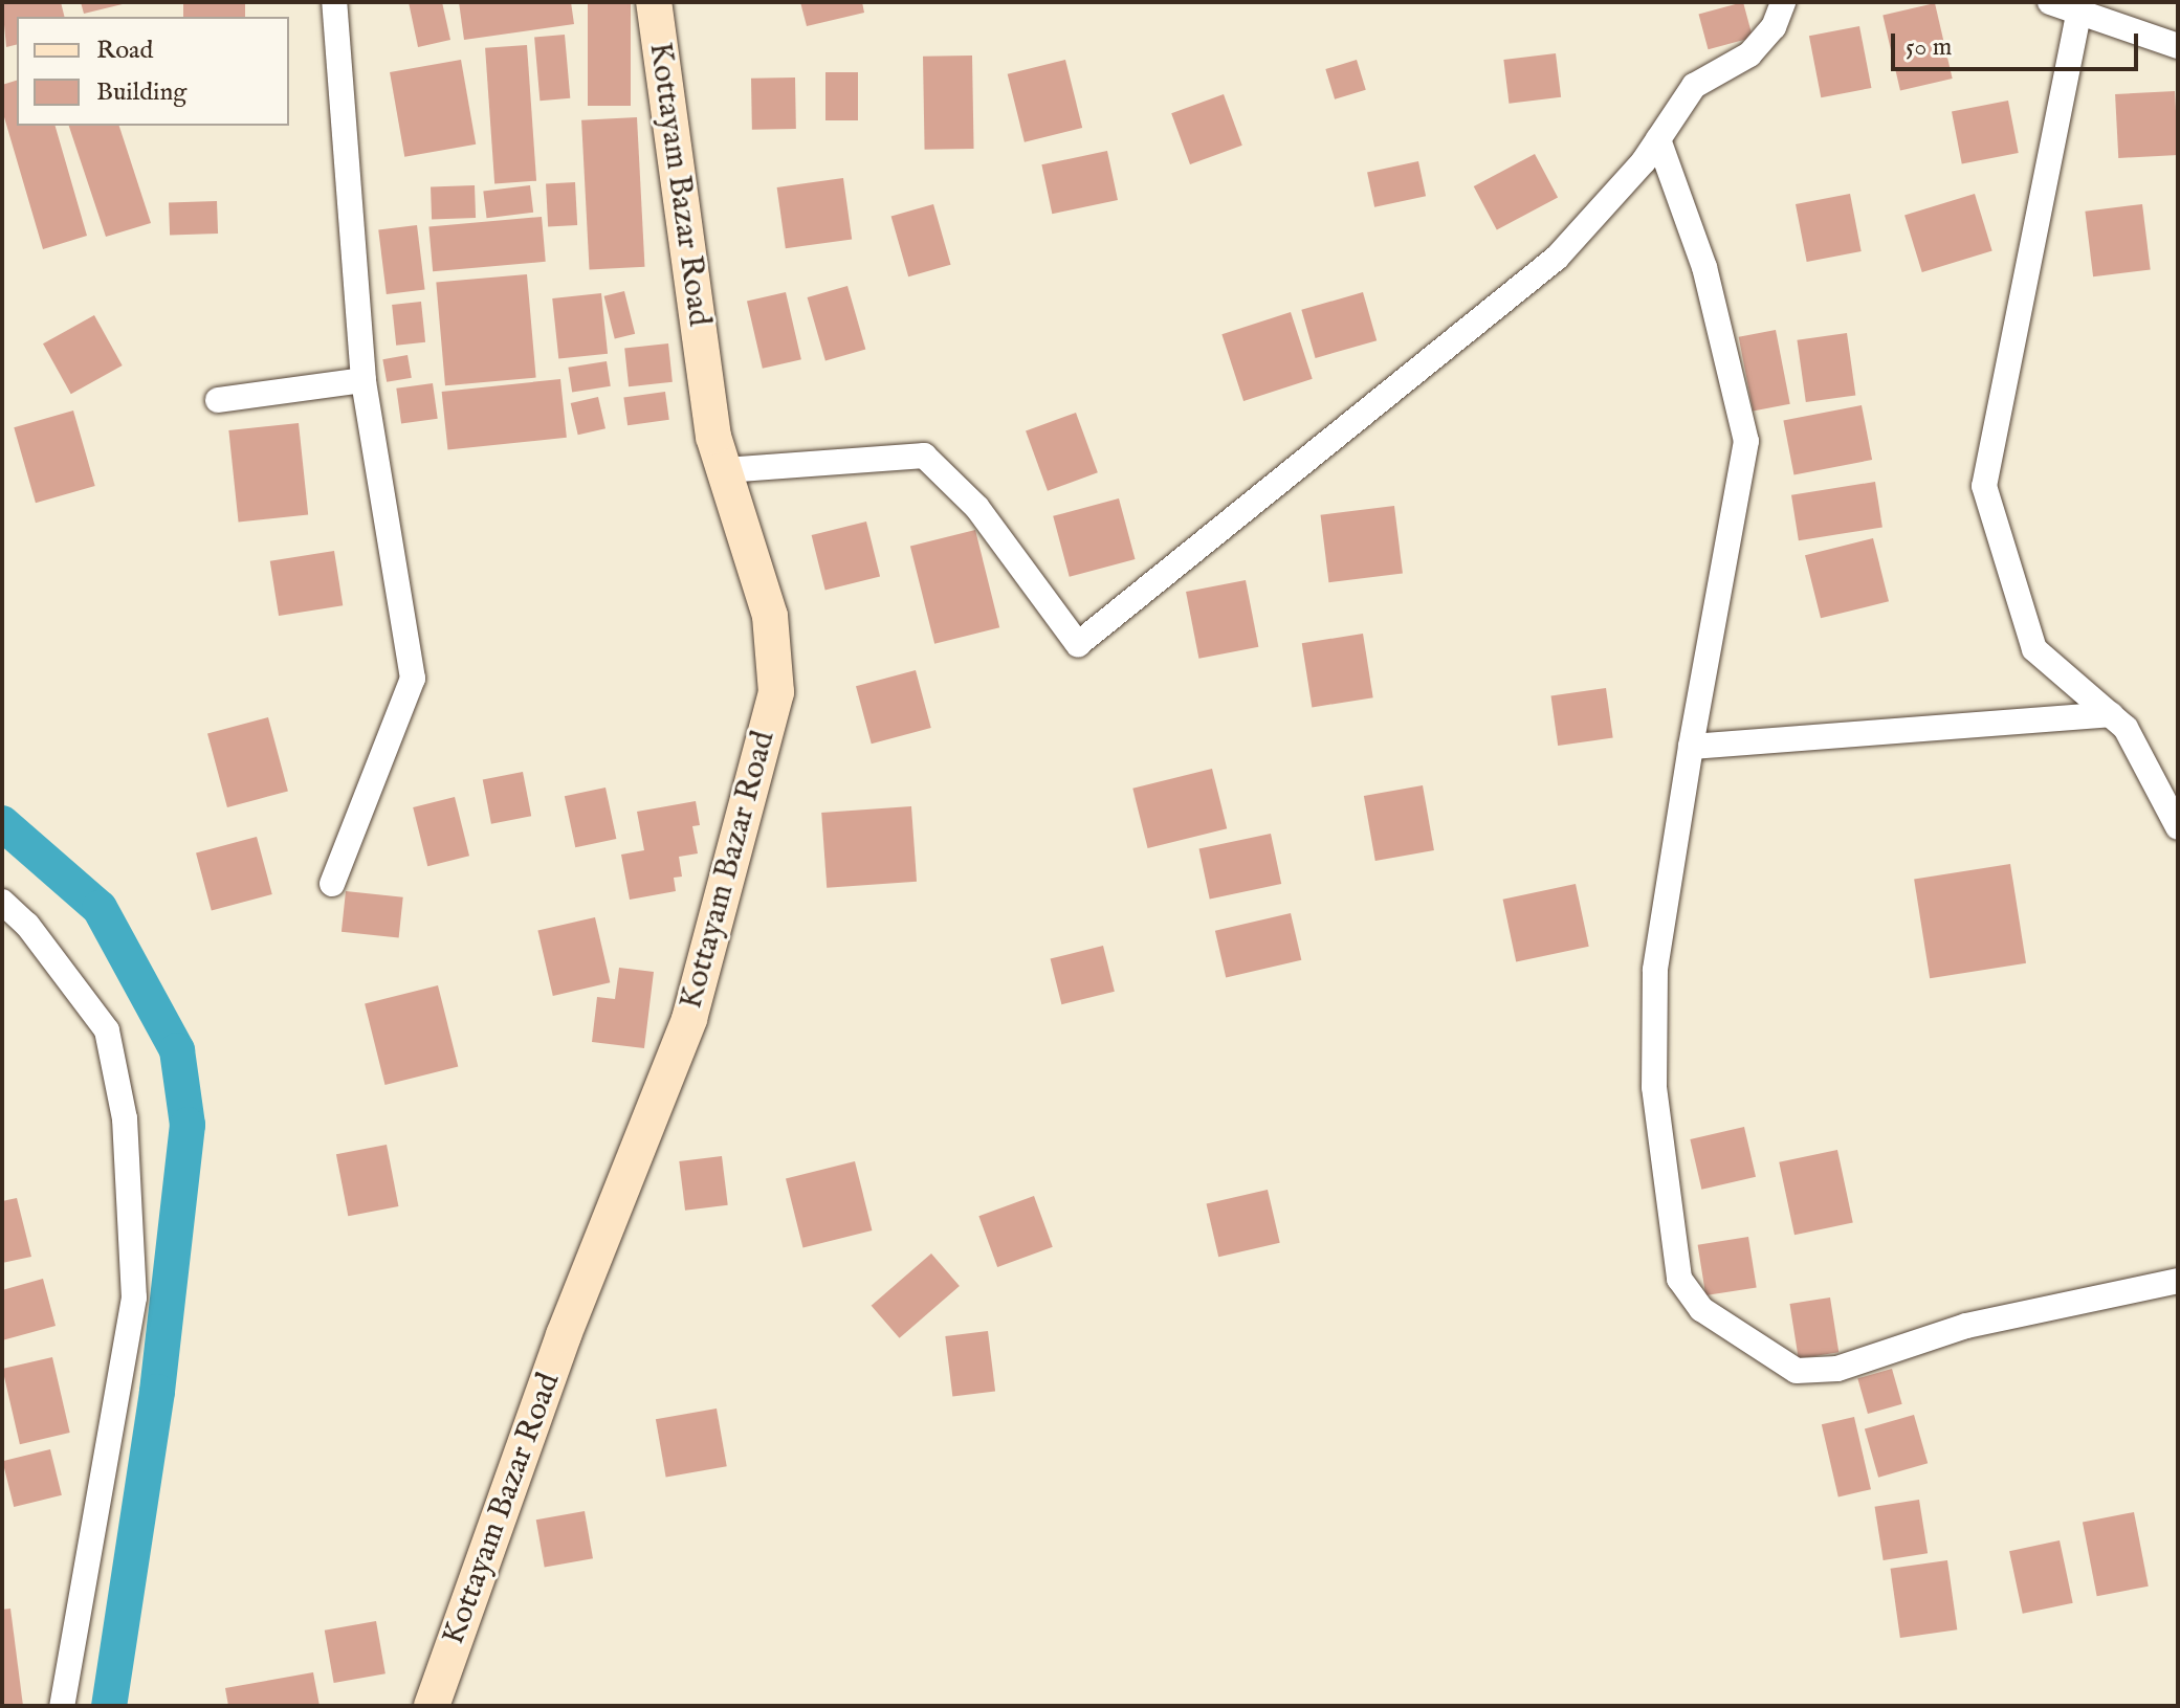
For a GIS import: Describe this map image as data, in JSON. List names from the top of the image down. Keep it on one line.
{"streets":{"main road":["Kottayam Bazar Road"]},"legend":["Road","Building"],"scale_bar":"50 m"}
